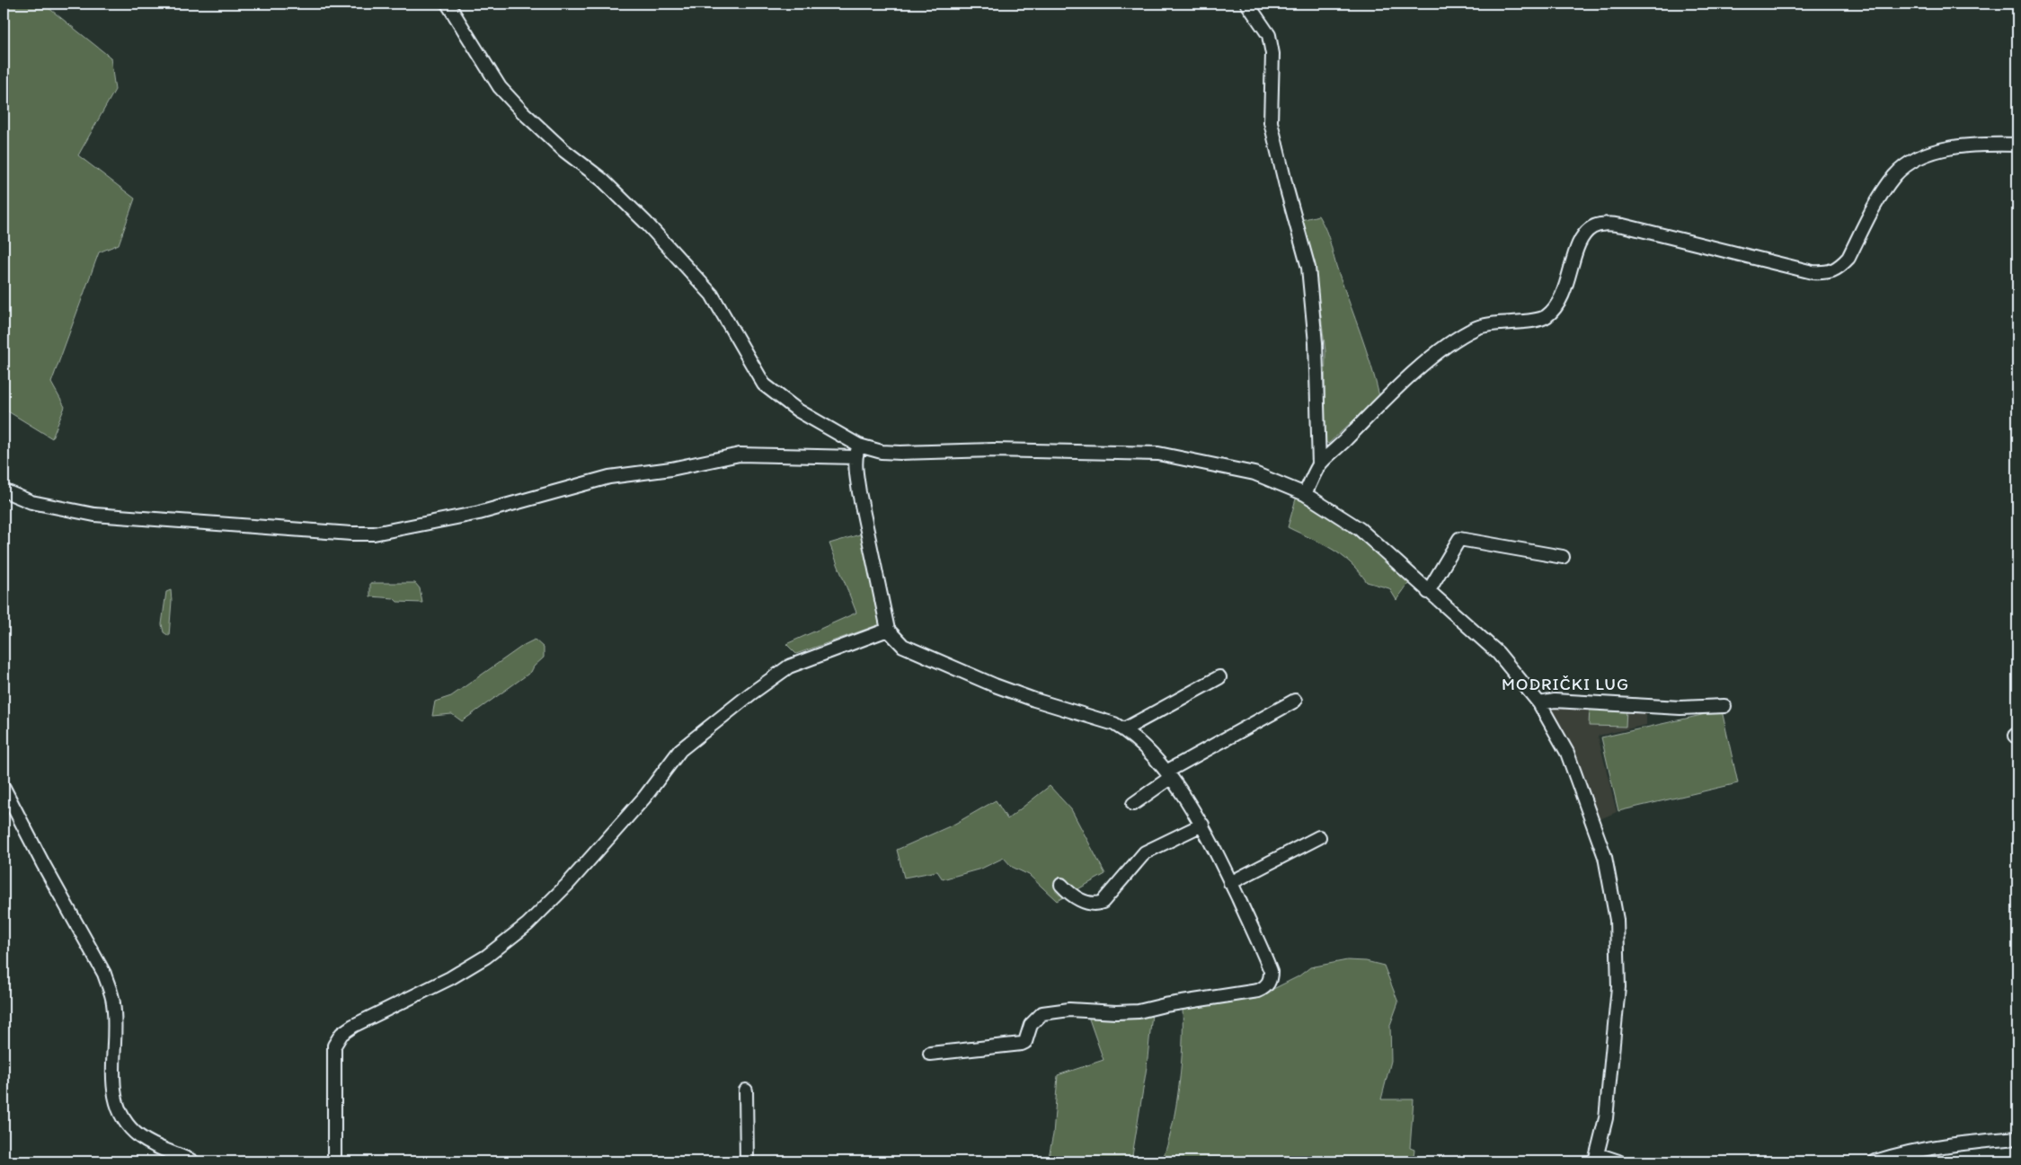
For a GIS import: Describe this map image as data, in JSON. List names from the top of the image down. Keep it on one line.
{"districts":["MODRIČKI LUG"]}
